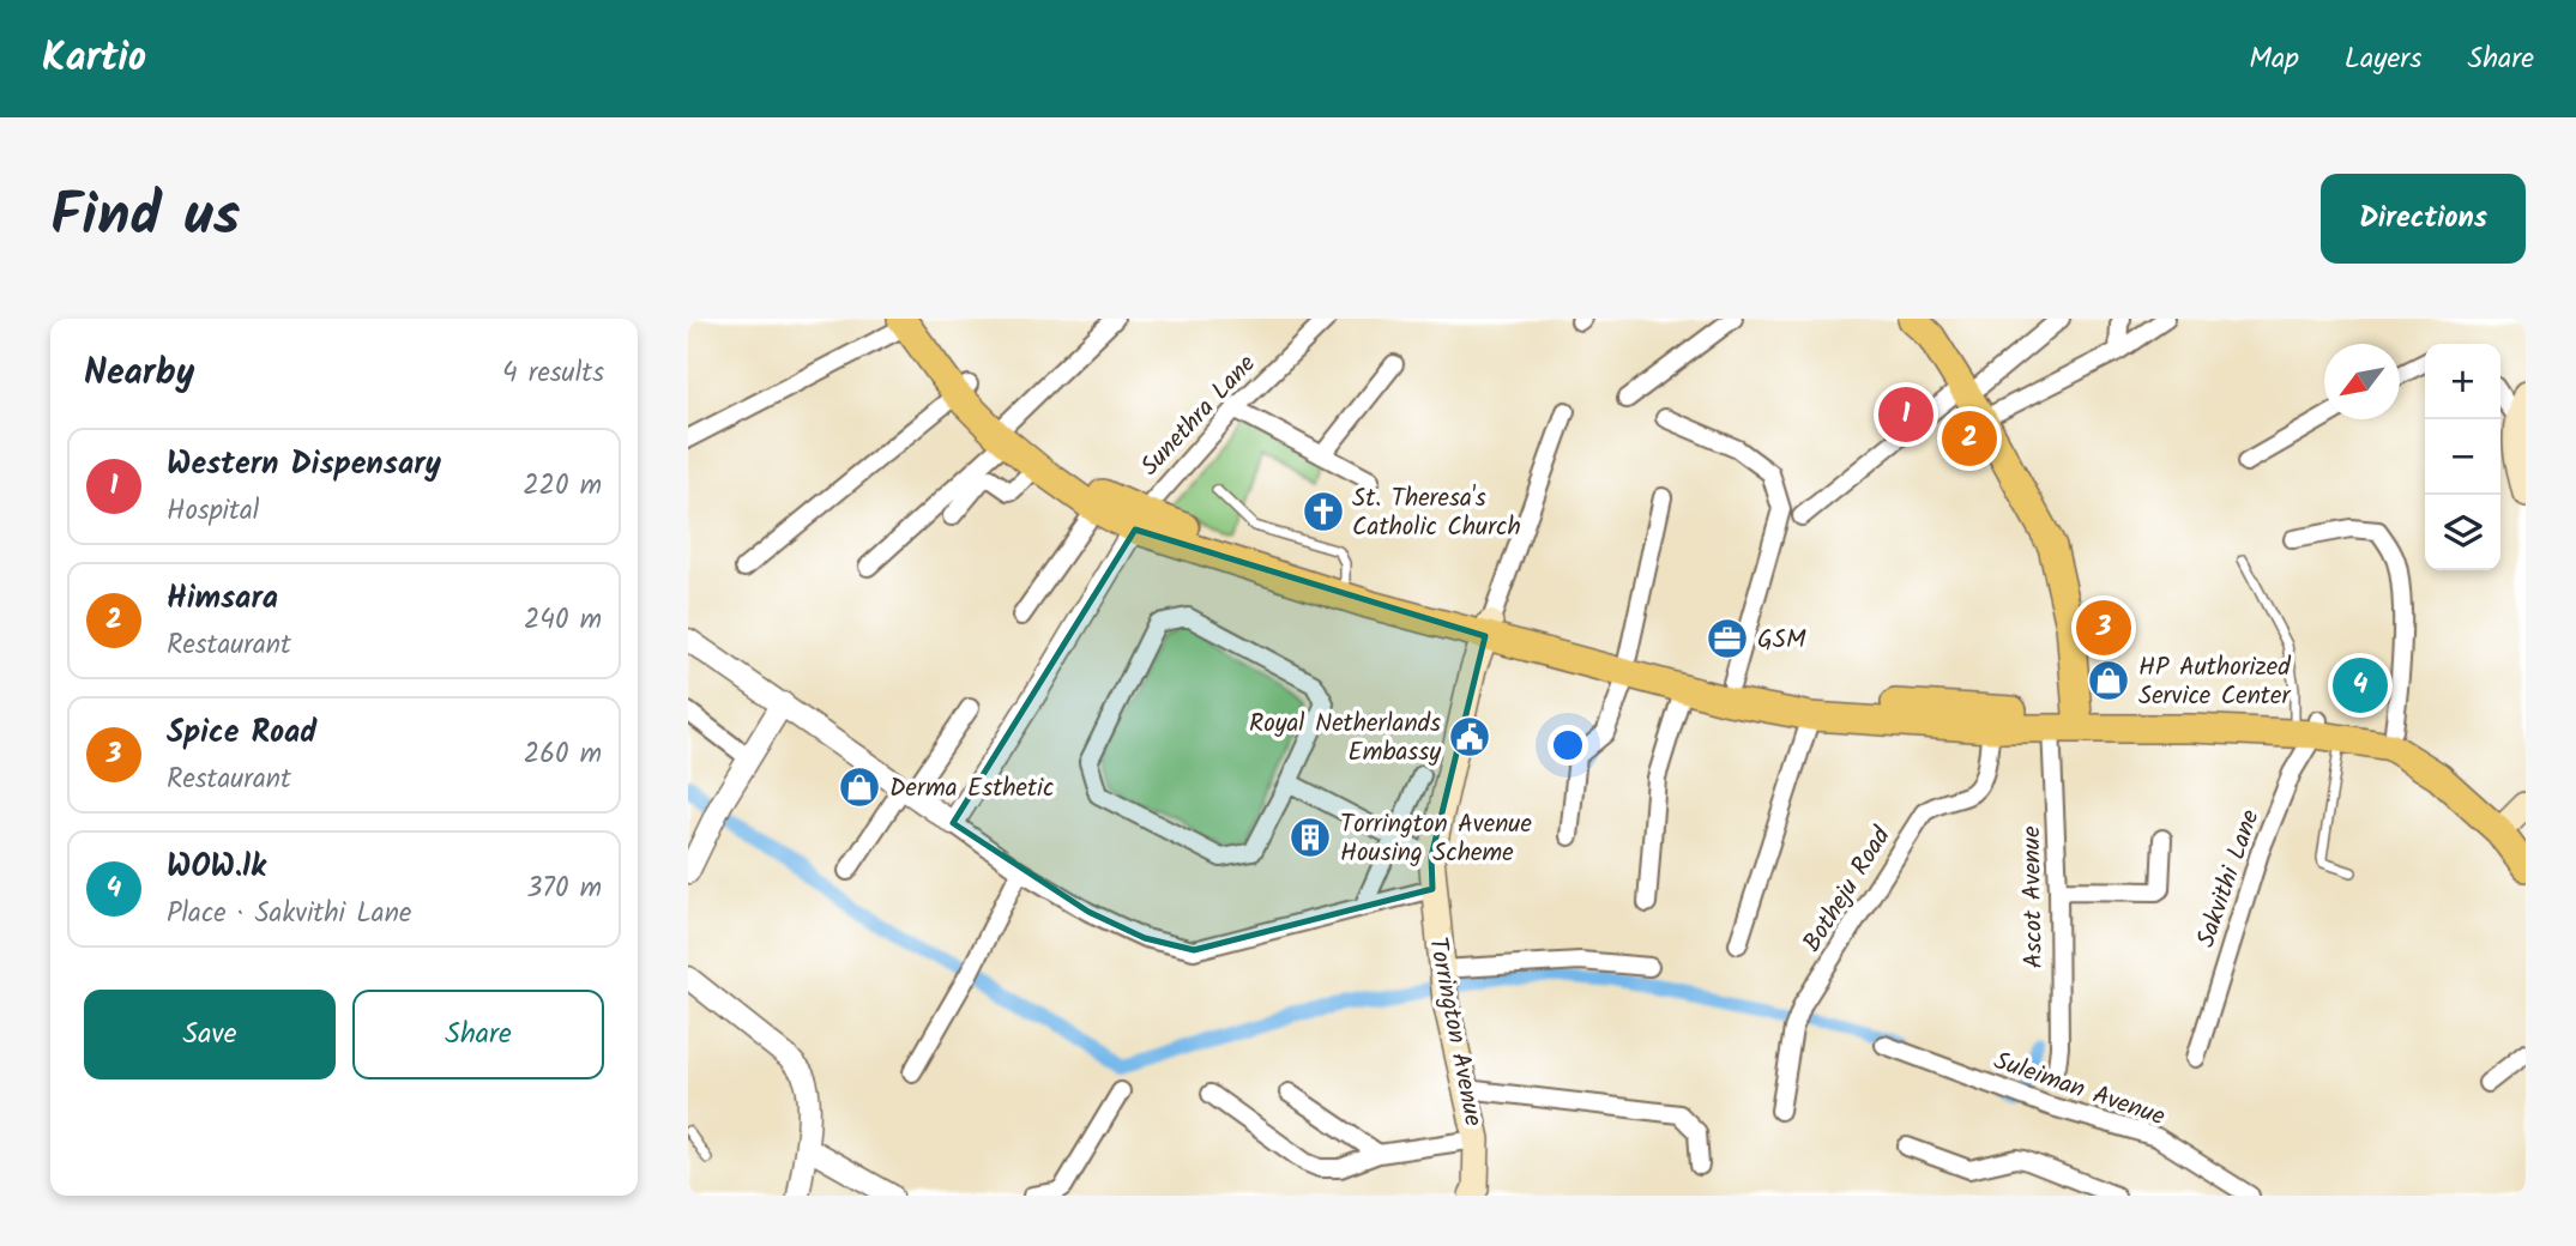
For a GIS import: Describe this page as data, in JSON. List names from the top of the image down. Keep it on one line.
{"streets":{"main road":["Torrington Avenue"],"street":["Sunethra Lane","Sakvithi Lane","Botheju Road","Ascot Avenue","Suleiman Avenue"]},"places":{"church":["St. Theresa's Catholic Church"],"office":["GSM"],"shop":["HP Authorized Service Center","Derma Esthetic"],"public building":["Royal Netherlands Embassy"],"building":["Torrington Avenue Housing Scheme"]},"north":"bottom left","page":{"header":"Kartio","nav":["Map","Layers","Share"],"title":"Find us","buttons":["Directions",["Save","Share"]],"heading":["Nearby","4 results"],"map_buttons":["+","−"],"pins":["1","2","3","4"],"list":[{"mark":"1","name":"Western Dispensary","note":"Hospital","value":"220 m"},{"mark":"2","name":"Himsara","note":"Restaurant","value":"240 m"},{"mark":"3","name":"Spice Road","note":"Restaurant","value":"260 m"},{"mark":"4","name":"WOW.lk","note":"Place · Sakvithi Lane","value":"370 m"}]}}
